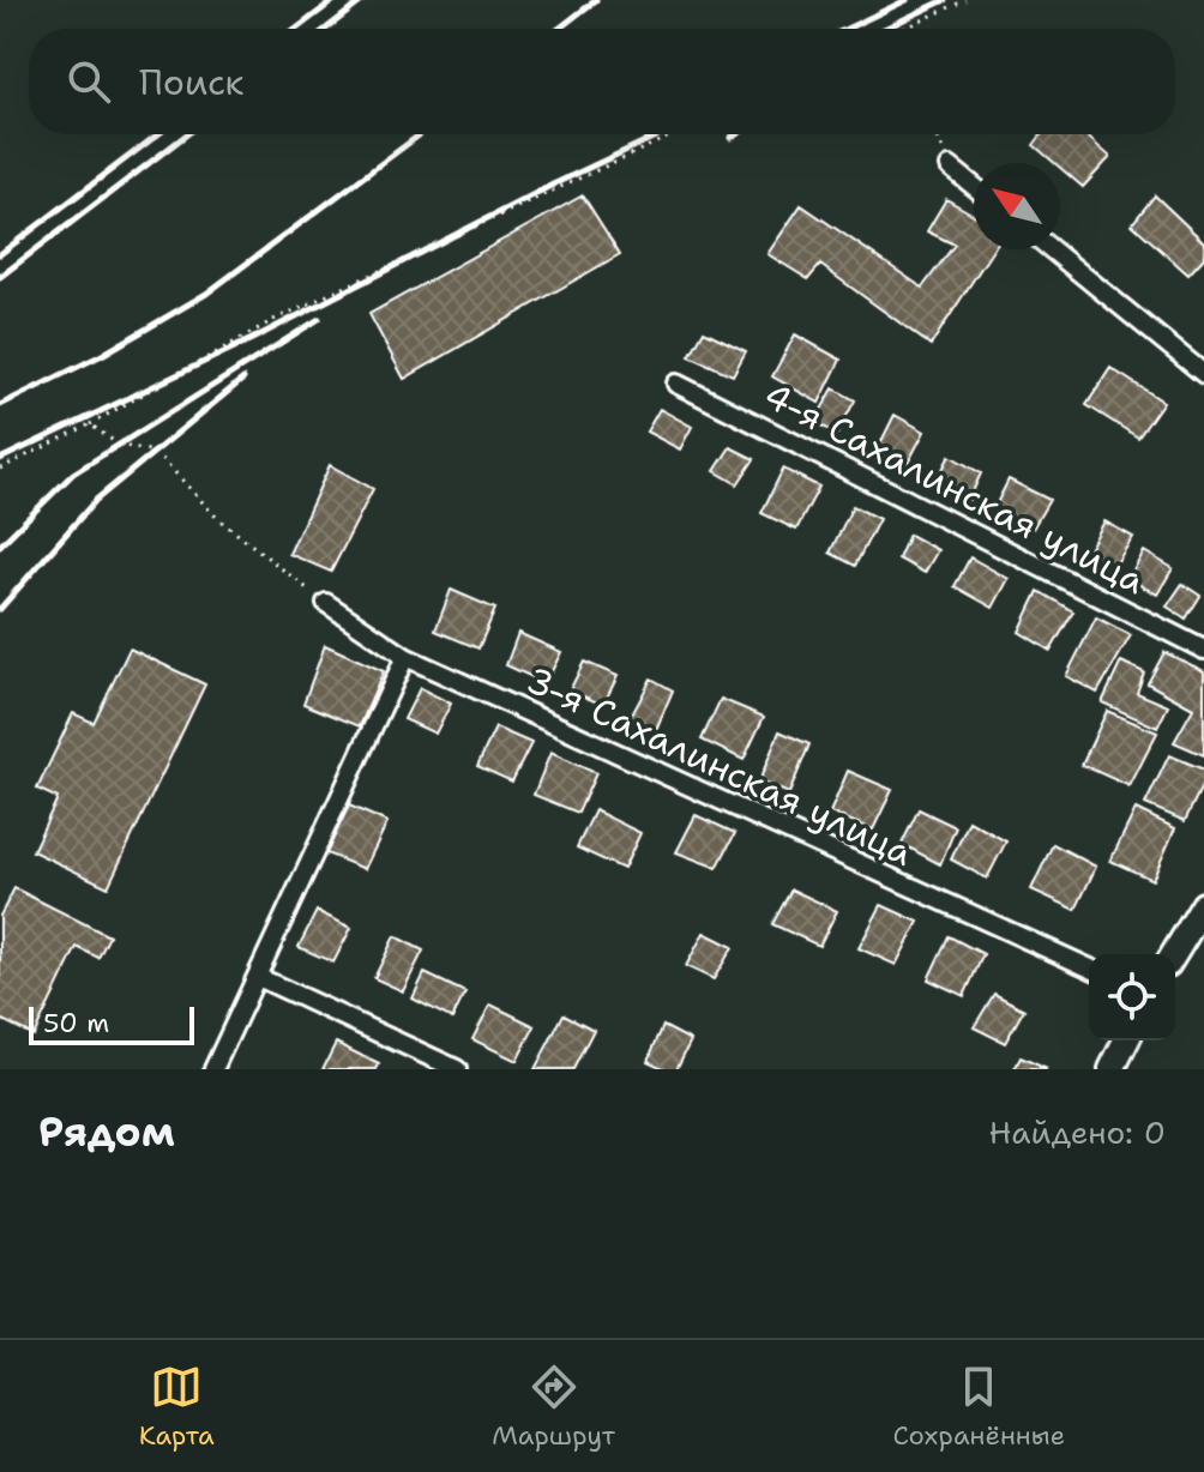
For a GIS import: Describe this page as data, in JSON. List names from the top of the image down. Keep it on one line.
{"streets":{"street":["4-я Сахалинская улица","3-я Сахалинская улица"]},"scale_bar":"50 m","north":"top left","page":{"search":"Поиск","scale":"50 m","heading":["Рядом","Найдено: 0"],"nav":["Карта","Маршрут","Сохранённые"]}}
